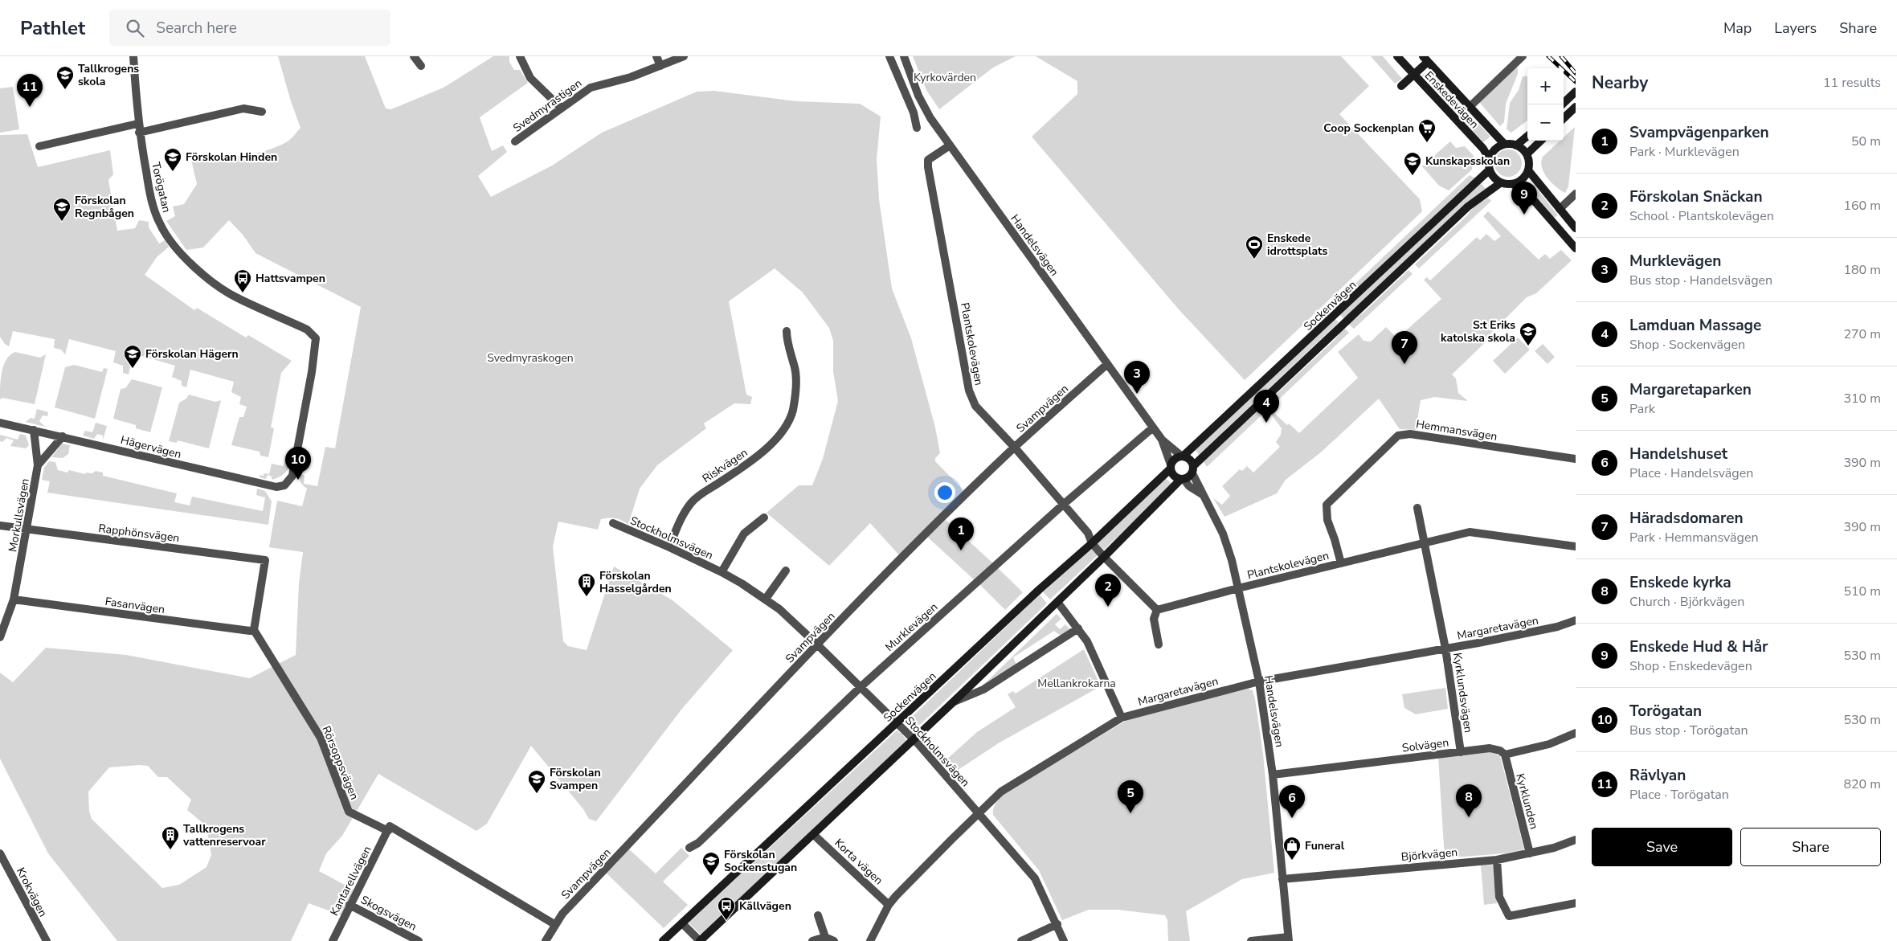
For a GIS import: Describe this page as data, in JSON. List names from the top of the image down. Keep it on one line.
{"streets":{"street":["Enskedevägen","Svedmyrastigen","Torögatan","Handelsvägen","Sockenvägen","Plantskolevägen","Svampvägen","Hemmansvägen","Hägervägen","Riskvägen","Morkullsvägen","Rapphönsvägen","Stockholmsvägen","Fasanvägen","Murklevägen","Margaretavägen","Kyrklundsvägen","Solvägen","Rörsoppsvägen","Kyrklunden","Björkvägen","Korta vägen","Kantarellvägen","Krokvägen","Skogsvägen"]},"crossings":[["Enskedevägen","Sockenvägen"],["Torögatan","Hägervägen"],["Handelsvägen","Sockenvägen"],["Handelsvägen","Plantskolevägen"],["Handelsvägen","Svampvägen"],["Handelsvägen","Murklevägen"],["Handelsvägen","Margaretavägen"],["Handelsvägen","Solvägen"],["Handelsvägen","Björkvägen"],["Sockenvägen","Plantskolevägen"],["Sockenvägen","Stockholmsvägen"],["Sockenvägen","Korta vägen"],["Plantskolevägen","Svampvägen"],["Plantskolevägen","Hemmansvägen"],["Plantskolevägen","Murklevägen"],["Plantskolevägen","Kyrklundsvägen"],["Svampvägen","Stockholmsvägen"],["Svampvägen","Rörsoppsvägen"],["Hägervägen","Morkullsvägen"],["Riskvägen","Stockholmsvägen"],["Morkullsvägen","Rapphönsvägen"],["Morkullsvägen","Fasanvägen"],["Rapphönsvägen","Fasanvägen"],["Rapphönsvägen","Rörsoppsvägen"],["Stockholmsvägen","Murklevägen"],["Stockholmsvägen","Margaretavägen"],["Fasanvägen","Rörsoppsvägen"],["Margaretavägen","Kyrklundsvägen"],["Margaretavägen","Korta vägen"],["Kyrklundsvägen","Solvägen"],["Solvägen","Kyrklunden"],["Rörsoppsvägen","Kantarellvägen"],["Kyrklunden","Björkvägen"],["Kantarellvägen","Skogsvägen"]],"parks":["Kyrkovärden","Svedmyraskogen","Mellankrokarna"],"places":{"school or university":["Tallkrogens skola","Förskolan Hinden","Kunskapsskolan","Förskolan Regnbågen","S:t Eriks katolska skola","Förskolan Hägern","Förskolan Svampen","Förskolan Sockenstugan"],"supermarket":["Coop Sockenplan"],"sports":["Enskede idrottsplats"],"bus stop":["Hattsvampen","Källvägen"],"building":["Förskolan Hasselgården","Tallkrogens vattenreservoar"],"shop":["Funeral"]},"page":{"header":"Pathlet","search":"Search here","nav":["Map","Layers","Share"],"heading":["Nearby","11 results"],"map_buttons":["+","−"],"pins":["11","9","7","3","4","10","1","2","5","8","6"],"list":[{"mark":"1","name":"Svampvägenparken","note":"Park · Murklevägen","value":"50 m"},{"mark":"2","name":"Förskolan Snäckan","note":"School · Plantskolevägen","value":"160 m"},{"mark":"3","name":"Murklevägen","note":"Bus stop · Handelsvägen","value":"180 m"},{"mark":"4","name":"Lamduan Massage","note":"Shop · Sockenvägen","value":"270 m"},{"mark":"5","name":"Margaretaparken","note":"Park","value":"310 m"},{"mark":"6","name":"Handelshuset","note":"Place · Handelsvägen","value":"390 m"},{"mark":"7","name":"Häradsdomaren","note":"Park · Hemmansvägen","value":"390 m"},{"mark":"8","name":"Enskede kyrka","note":"Church · Björkvägen","value":"510 m"},{"mark":"9","name":"Enskede Hud & Hår","note":"Shop · Enskedevägen","value":"530 m"},{"mark":"10","name":"Torögatan","note":"Bus stop · Torögatan","value":"530 m"},{"mark":"11","name":"Rävlyan","note":"Place · Torögatan","value":"820 m"}],"buttons":["Save","Share"]}}
